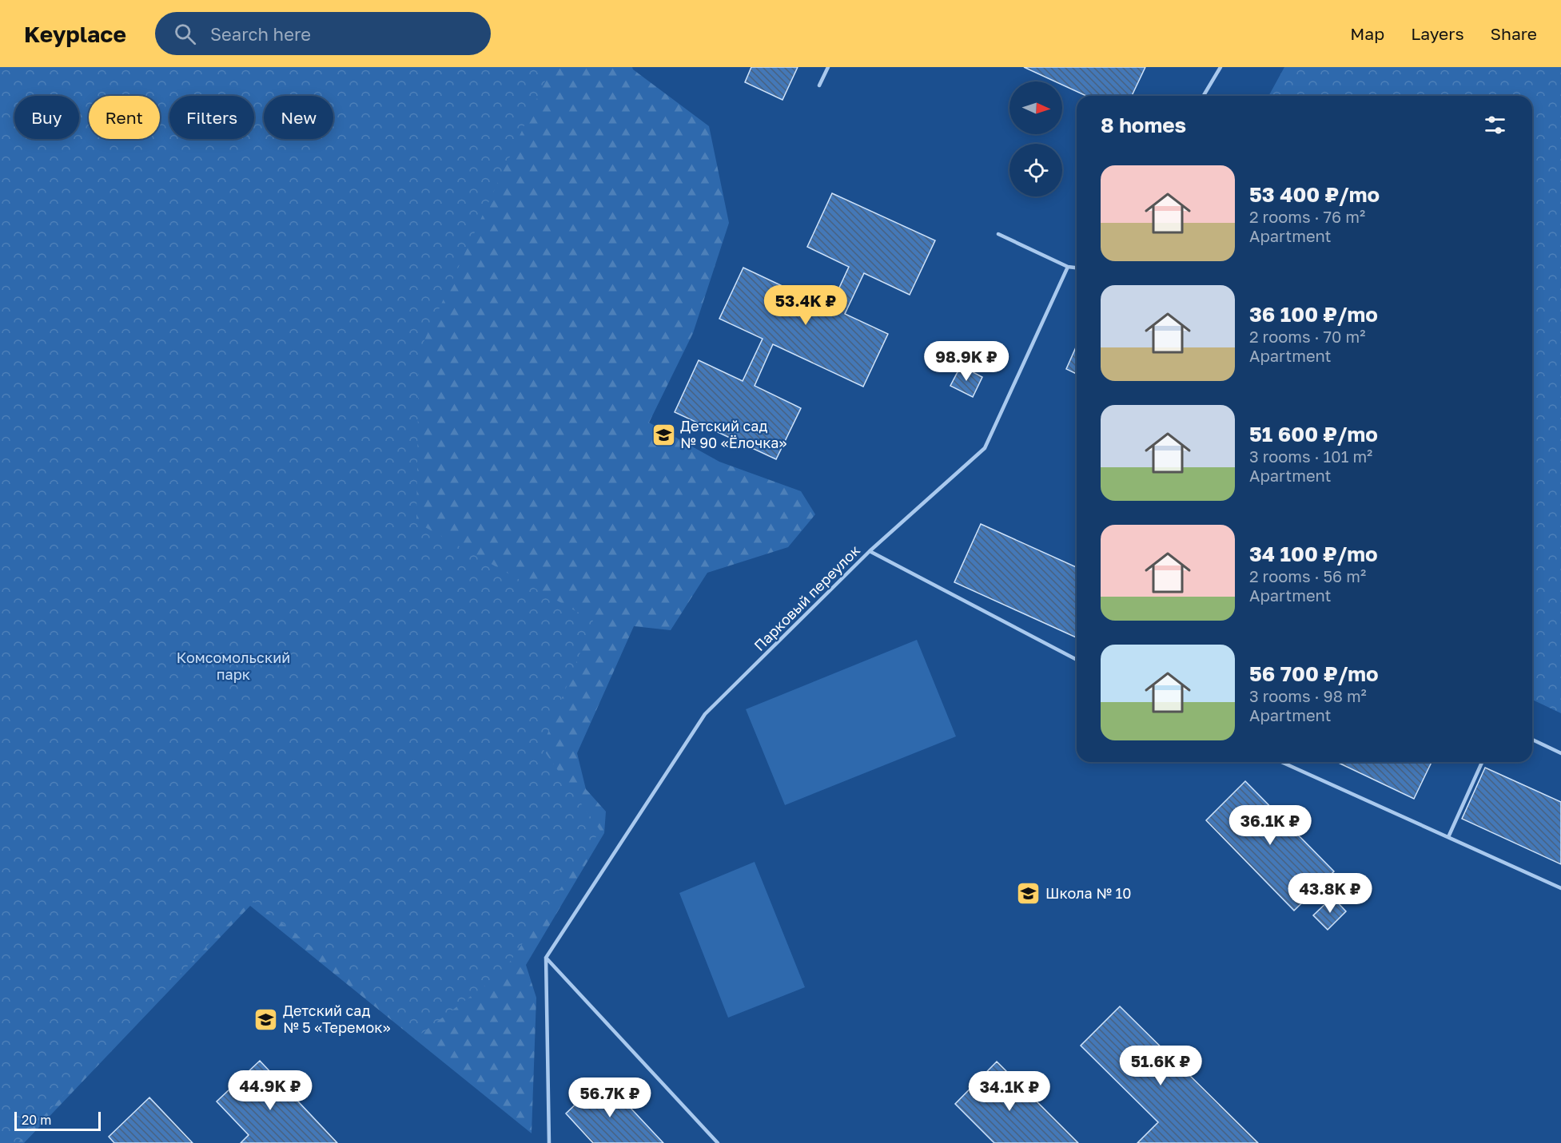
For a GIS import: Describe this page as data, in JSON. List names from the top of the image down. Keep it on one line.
{"streets":{"lane":["Парковый переулок"]},"parks":["Комсомольский парк"],"places":{"school or university":["Детский сад № 90 «Ёлочка»","Школа № 10","Детский сад № 5 «Теремок»"]},"scale_bar":"20 m","north":"right","page":{"header":"Keyplace","search":"Search here","nav":["Map","Layers","Share"],"chip":["Buy","Rent","Filters","New"],"heading":"8 homes","list":[{"name":"53 400 ₽/mo","note":"2 rooms · 76 m² · Apartment"},{"name":"36 100 ₽/mo","note":"2 rooms · 70 m² · Apartment"},{"name":"51 600 ₽/mo","note":"3 rooms · 101 m² · Apartment"},{"name":"34 100 ₽/mo","note":"2 rooms · 56 m² · Apartment"},{"name":"56 700 ₽/mo","note":"3 rooms · 98 m² · Apartment"}],"price":["53.4K ₽","98.9K ₽","36.1K ₽","43.8K ₽","51.6K ₽","44.9K ₽","34.1K ₽","56.7K ₽"],"scale":"20 m"}}
